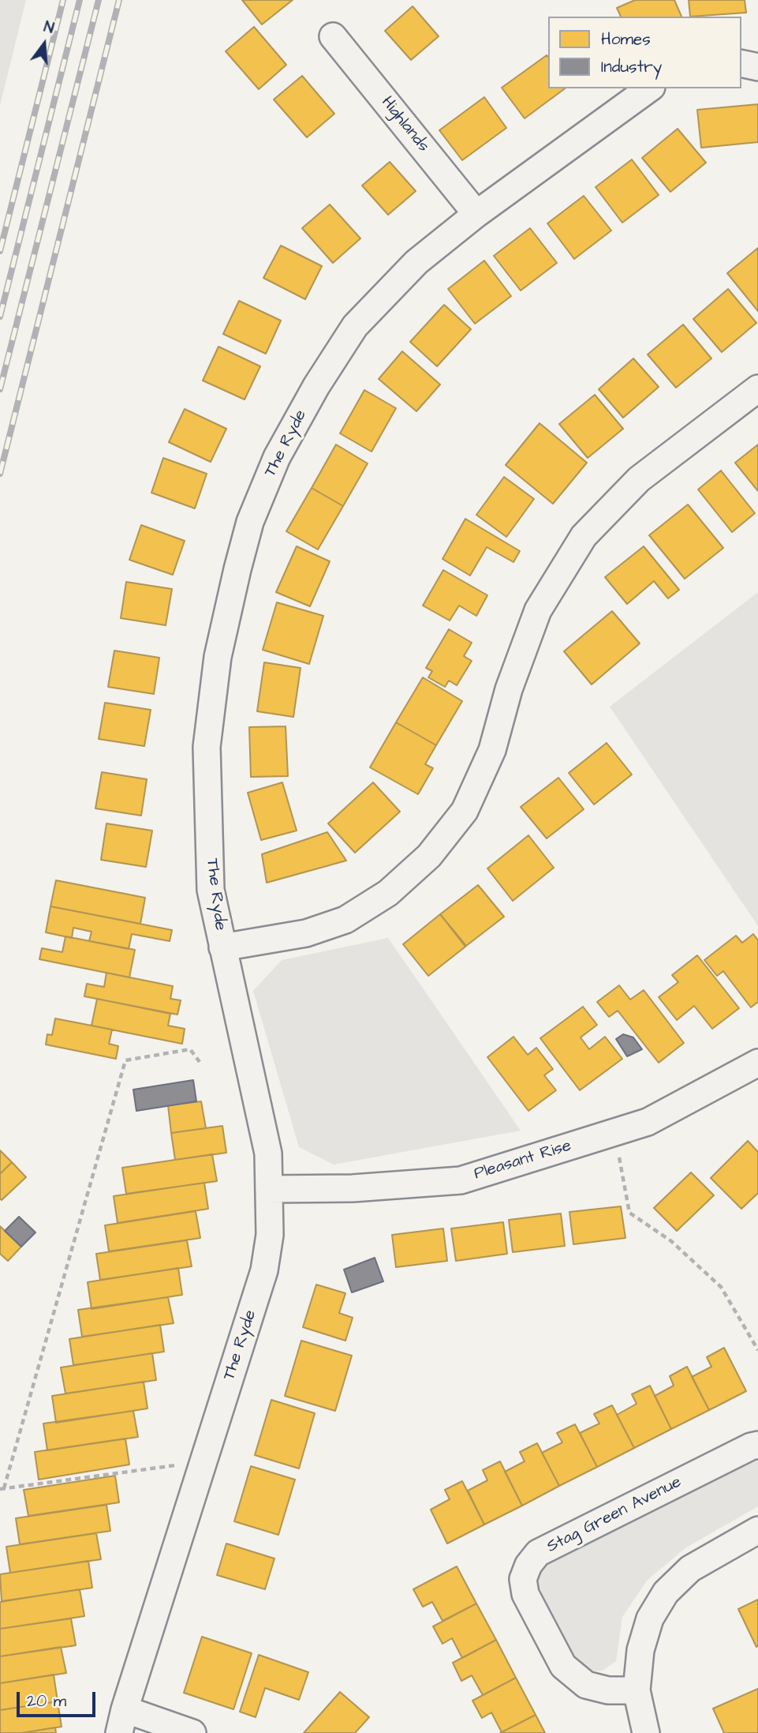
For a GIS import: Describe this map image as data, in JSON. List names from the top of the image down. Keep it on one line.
{"streets":{"street":["Highlands","The Ryde","Pleasant Rise","Stag Green Avenue"]},"crossings":[["Highlands","The Ryde"],["The Ryde","Pleasant Rise"]],"legend":["Homes","Industry"],"scale_bar":"20 m","north":"top"}
